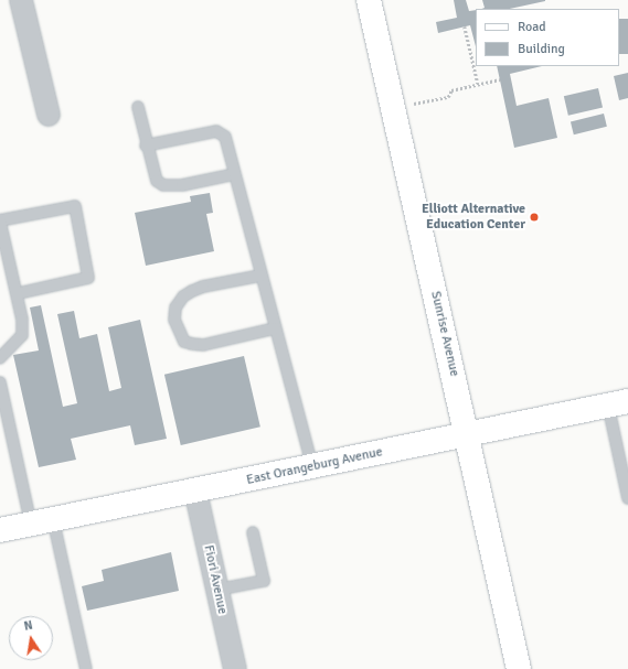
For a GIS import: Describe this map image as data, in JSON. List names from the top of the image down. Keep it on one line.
{"streets":{"street":["Sunrise Avenue","East Orangeburg Avenue","Fiori Avenue"]},"crossings":[["Sunrise Avenue","East Orangeburg Avenue"],["East Orangeburg Avenue","Fiori Avenue"]],"places":["Elliott Alternative Education Center"],"legend":["Road","Building"],"north":"top"}
